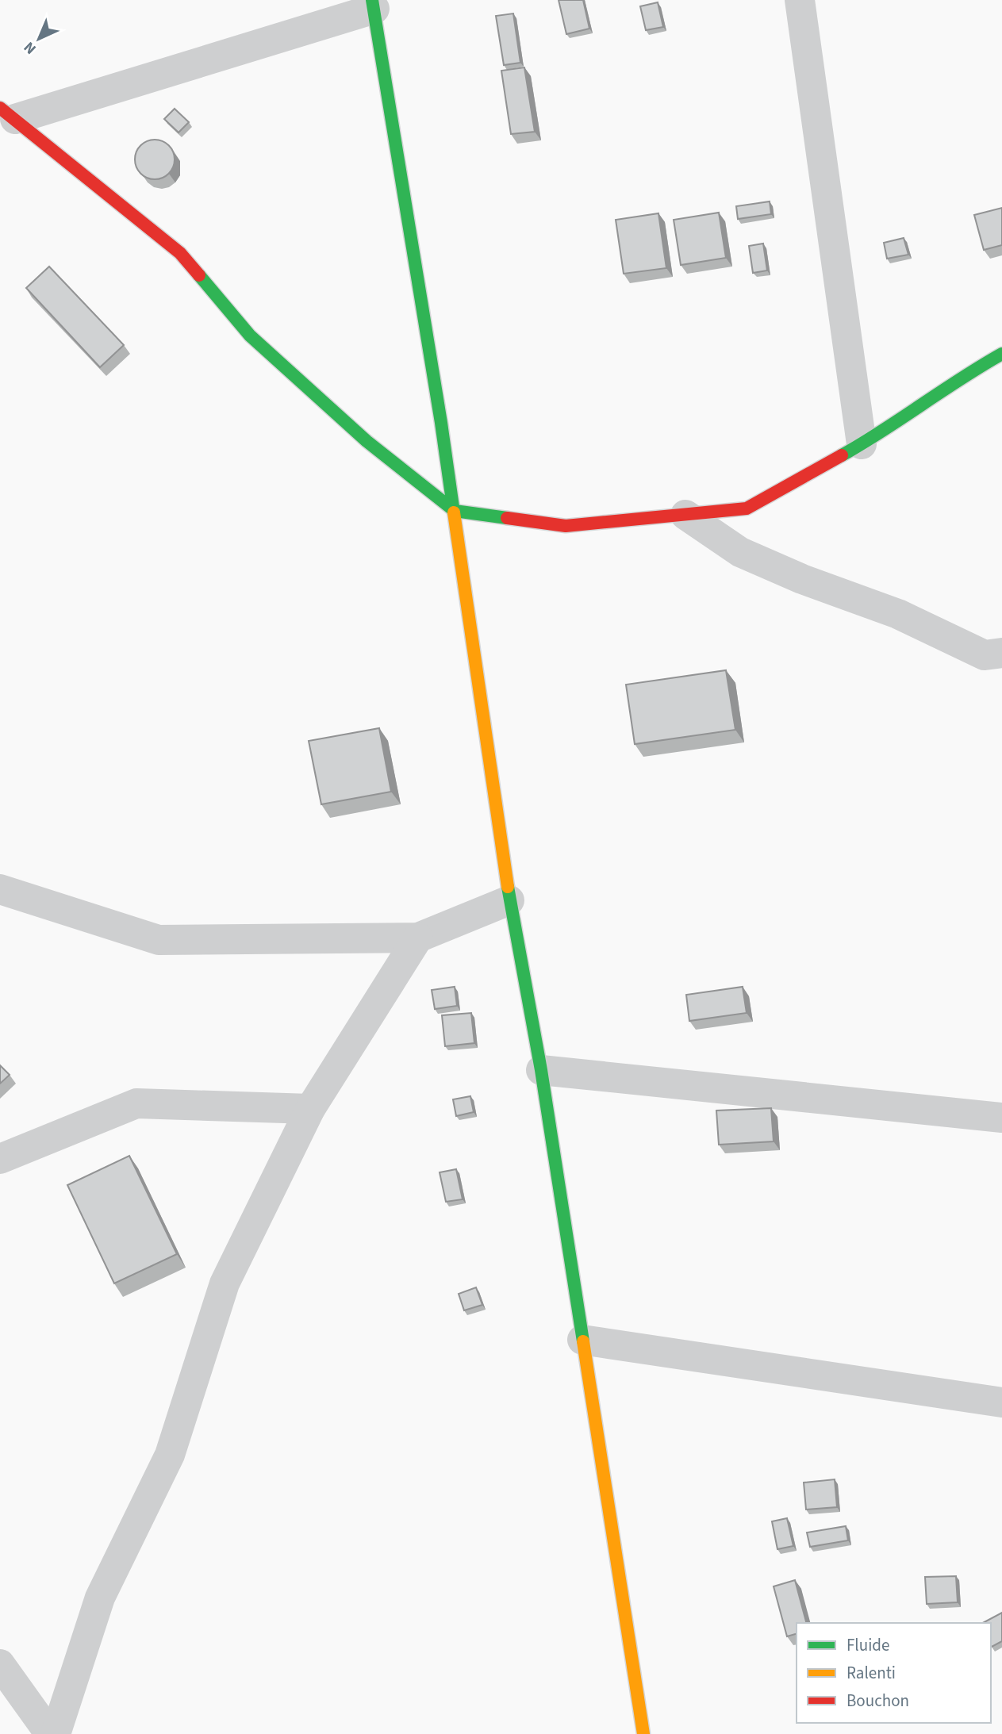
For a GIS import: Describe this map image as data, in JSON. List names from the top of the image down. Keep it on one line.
{"legend":["Fluide","Ralenti","Bouchon"],"north":"bottom left"}
